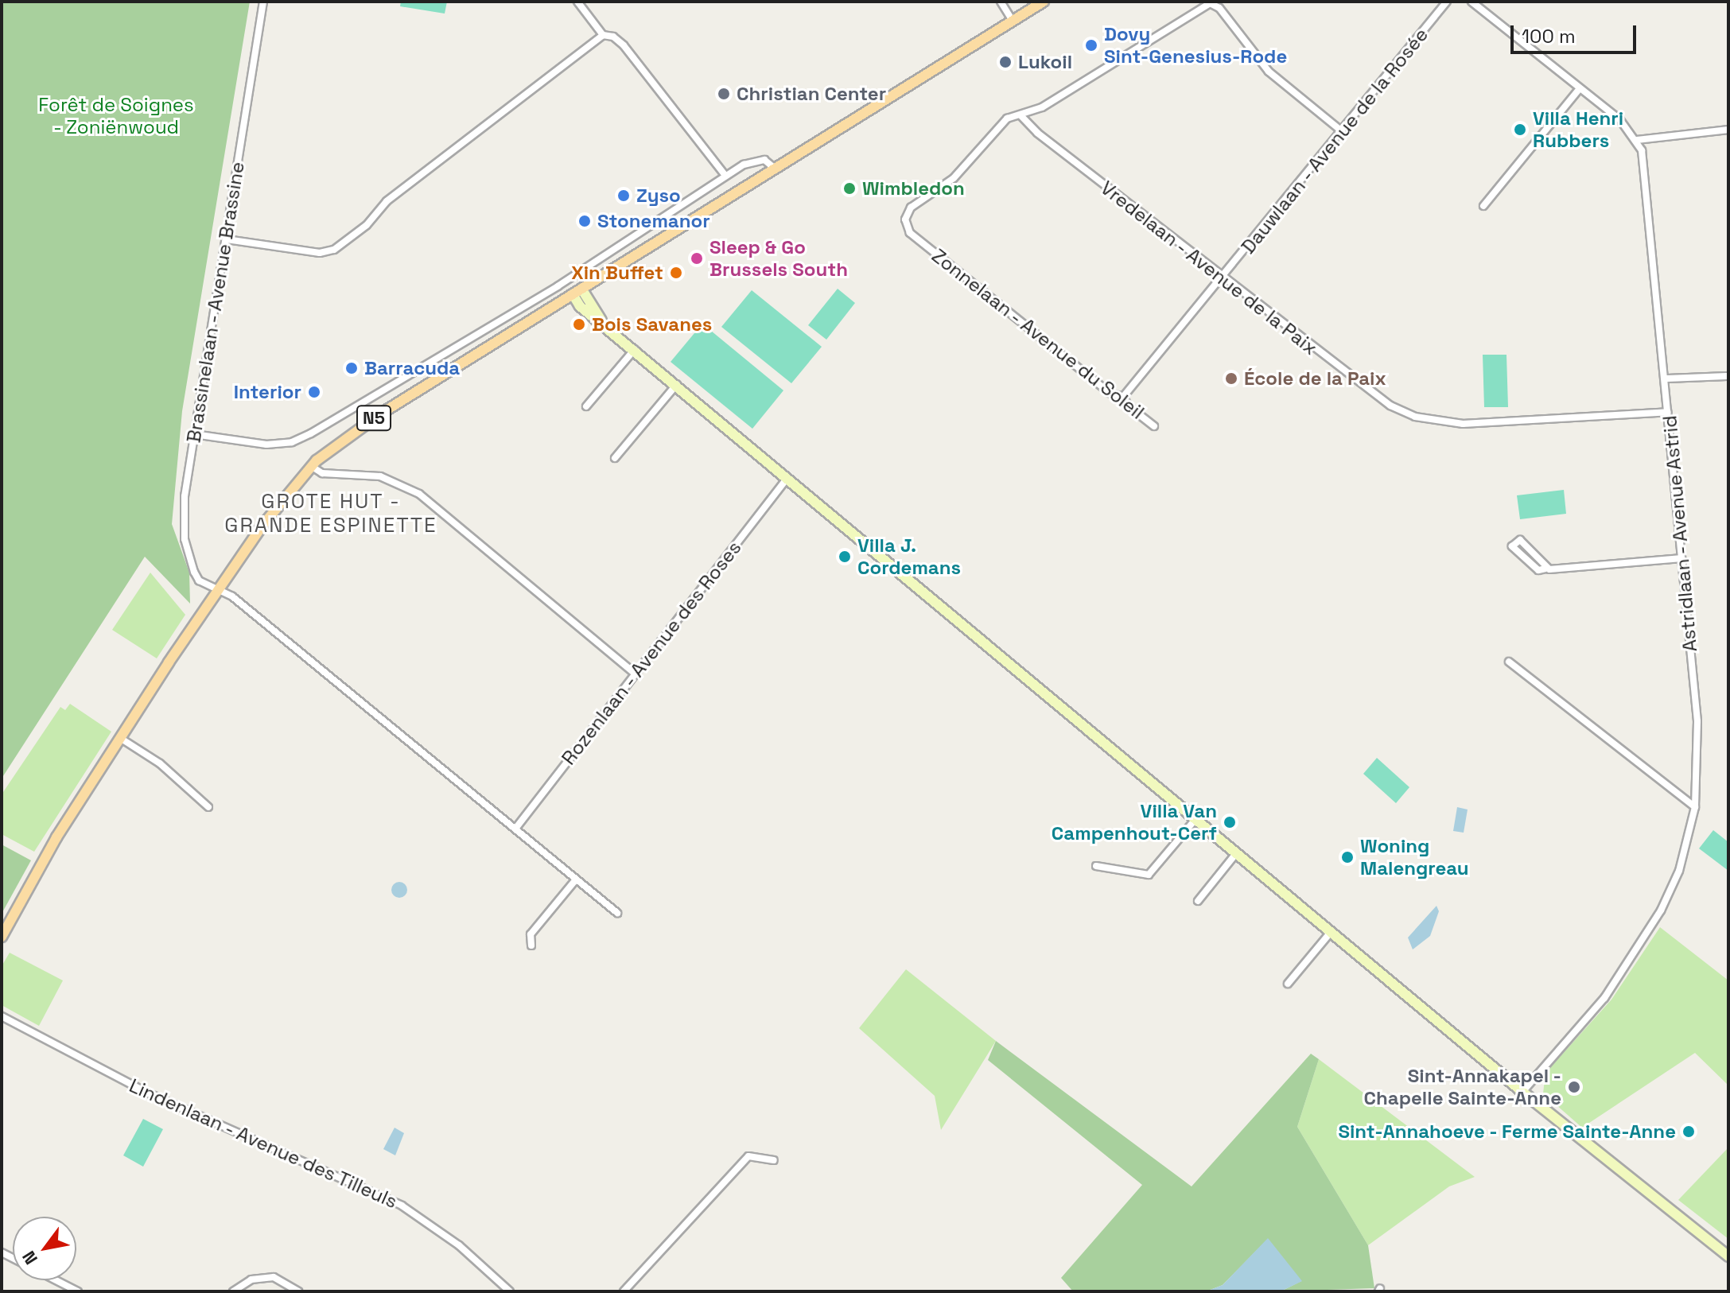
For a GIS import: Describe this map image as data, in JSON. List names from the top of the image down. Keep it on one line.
{"streets":{"main road":["N5"],"street":["Dauwlaan - Avenue de la Rosée","Vredelaan - Avenue de la Paix","Brassinelaan - Avenue Brassine","Zonnelaan - Avenue du Soleil","Astridlaan - Avenue Astrid","Rozenlaan - Avenue des Roses","Lindenlaan - Avenue des Tilleuls"]},"crossings":[["Dauwlaan - Avenue de la Rosée","Vredelaan - Avenue de la Paix"],["Dauwlaan - Avenue de la Rosée","Zonnelaan - Avenue du Soleil"],["Vredelaan - Avenue de la Paix","Zonnelaan - Avenue du Soleil"],["Vredelaan - Avenue de la Paix","Astridlaan - Avenue Astrid"],["Brassinelaan - Avenue Brassine","N5"],["Brassinelaan - Avenue Brassine","Rozenlaan - Avenue des Roses"]],"districts":["GROTE HUT - GRANDE ESPINETTE"],"parks":["Forêt de Soignes - Zoniënwoud"],"places":["Dovy Sint-Genesius-Rode","Lukoil","Christian Center","Villa Henri Rubbers","Wimbledon","Zyso","Stonemanor","Sleep & Go Brussels South","Xin Buffet","Bois Savanes","Barracuda","École de la Paix","Interior","Villa J. Cordemans","Villa Van Campenhout-Cerf","Woning Malengreau","Sint-Annakapel - Chapelle Sainte-Anne","Sint-Annahoeve - Ferme Sainte-Anne"],"scale_bar":"100 m","north":"bottom left"}
